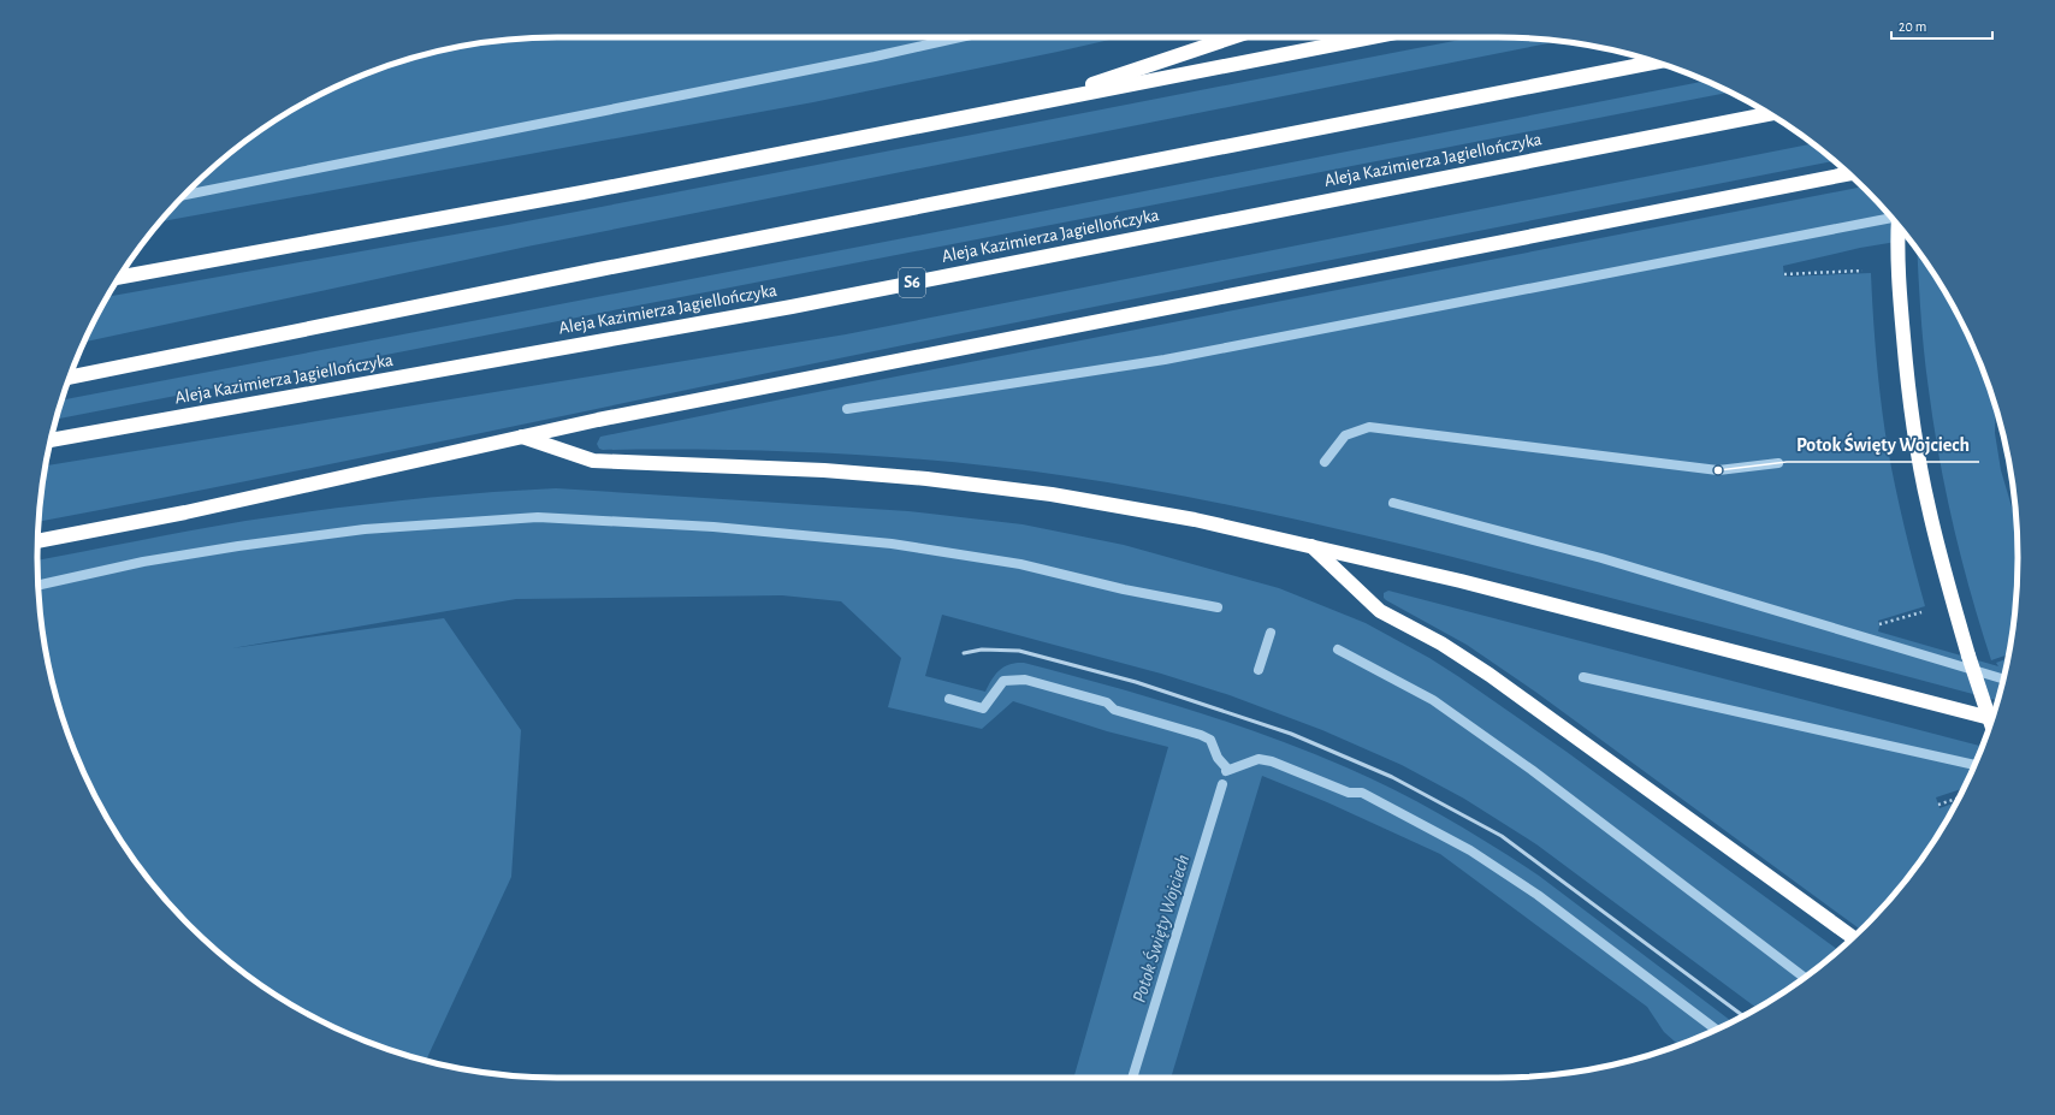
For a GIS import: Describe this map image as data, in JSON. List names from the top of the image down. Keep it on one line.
{"streets":{"highway":["Aleja Kazimierza Jagiellończyka","S6"]},"water":["Potok Święty Wojciech"],"places":["Potok Święty Wojciech"],"scale_bar":"20 m"}
